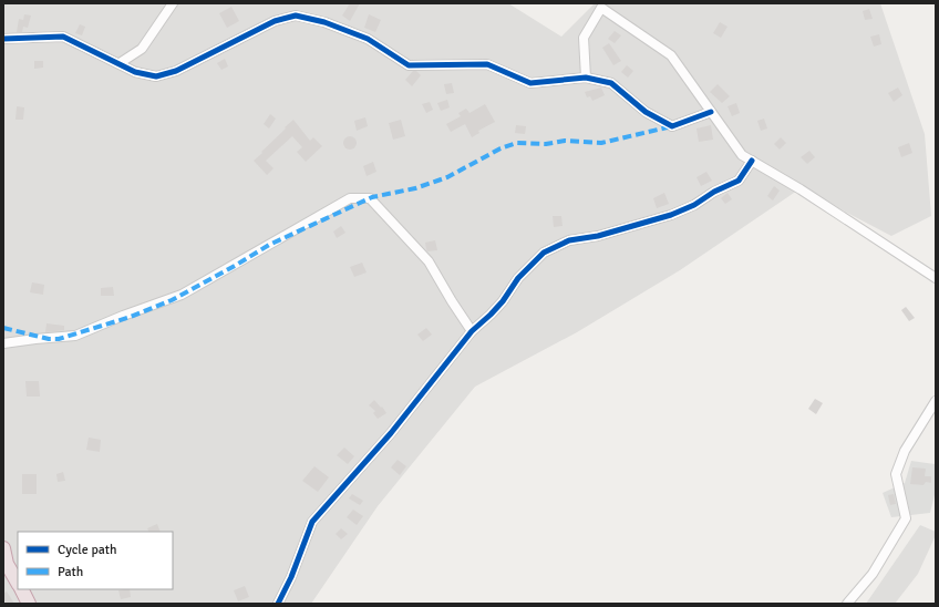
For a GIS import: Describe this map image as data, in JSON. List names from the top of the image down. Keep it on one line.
{"legend":["Cycle path","Path"]}
